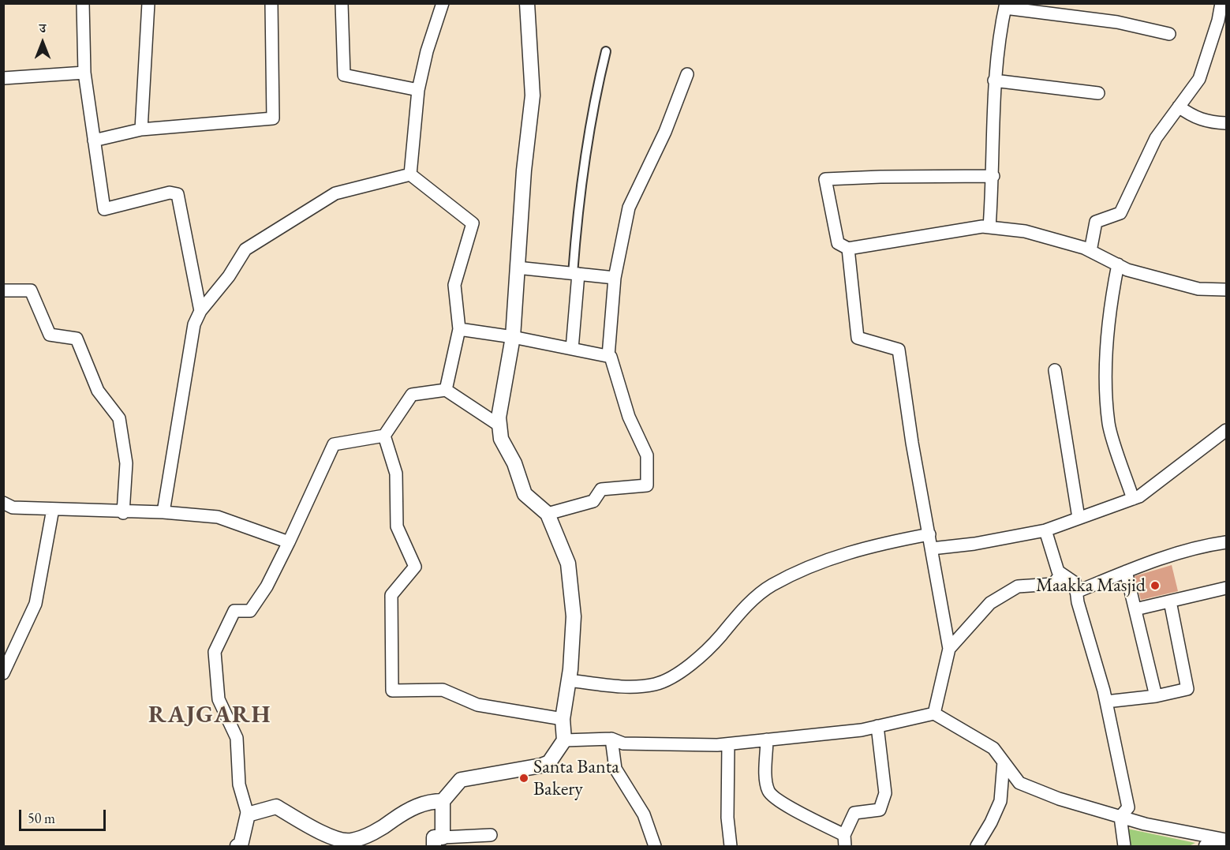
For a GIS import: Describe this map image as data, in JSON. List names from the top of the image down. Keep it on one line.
{"districts":["RAJGARH"],"places":["Maakka Masjid","Santa Banta Bakery"],"scale_bar":"50 m","north":"top"}
